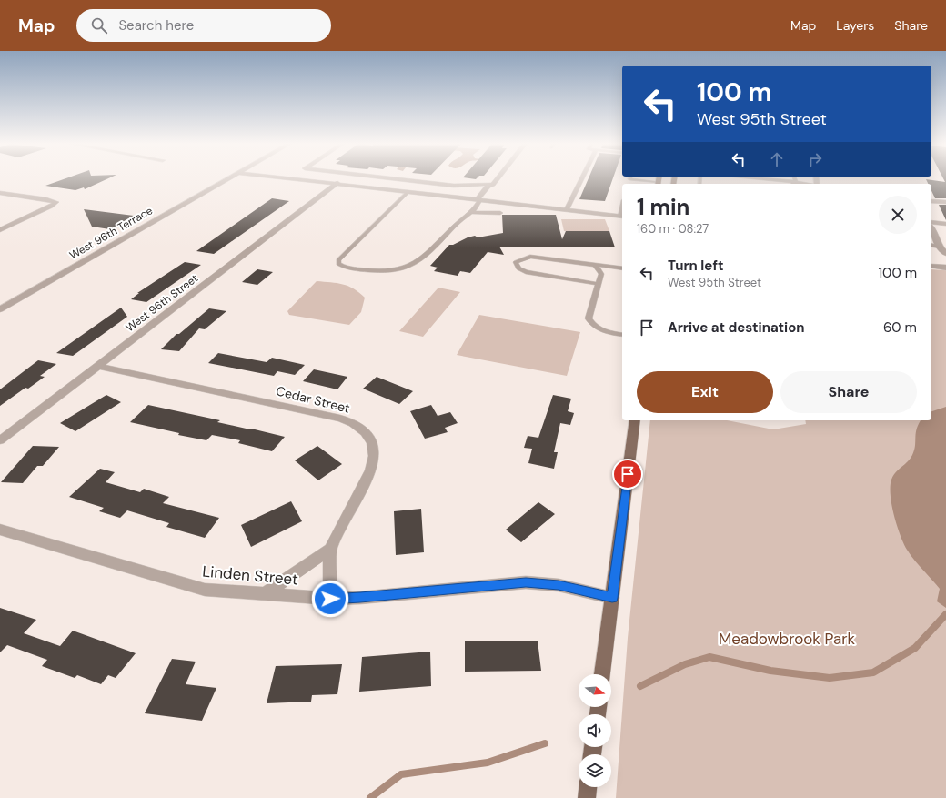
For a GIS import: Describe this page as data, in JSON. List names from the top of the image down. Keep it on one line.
{"streets":{"street":["West 96th Terrace","West 96th Street","Cedar Street","Linden Street"]},"crossings":[["West 96th Street","Cedar Street"],["Cedar Street","Linden Street"]],"parks":["Meadowbrook Park"],"north":"right","page":{"header":"Map","search":"Search here","nav":["Map","Layers","Share"],"turn":["100 m","West 95th Street"],"heading":["1 min","160 m · 08:27"],"list":[{"name":"Turn left","note":"West 95th Street","value":"100 m"},{"name":"Arrive at destination","value":"60 m"}],"buttons":["Exit","Share"]}}
